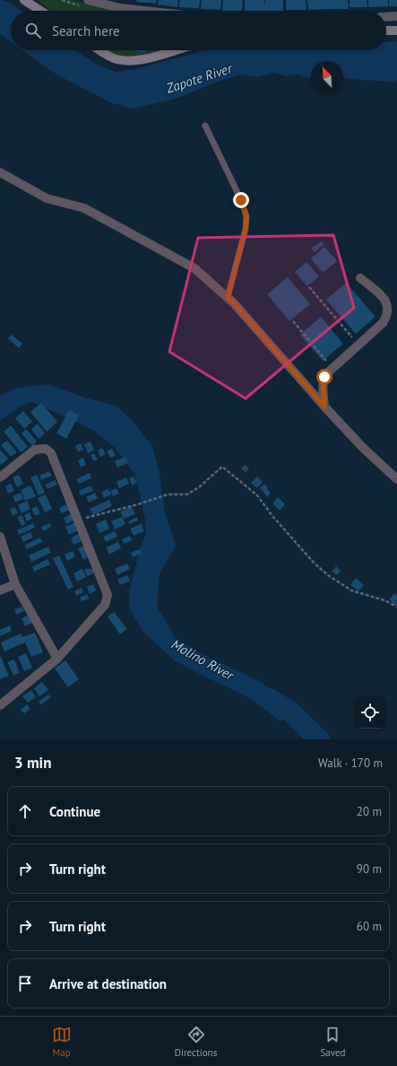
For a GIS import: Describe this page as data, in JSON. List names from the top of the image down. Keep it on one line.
{"water":["Zapote River","Molino River"],"north":"top left","page":{"search":"Search here","heading":["3 min","Walk · 170 m"],"list":[["Continue","20 m"],["Turn right","90 m"],["Turn right","60 m"],"Arrive at destination"],"nav":["Map","Directions","Saved"]}}
